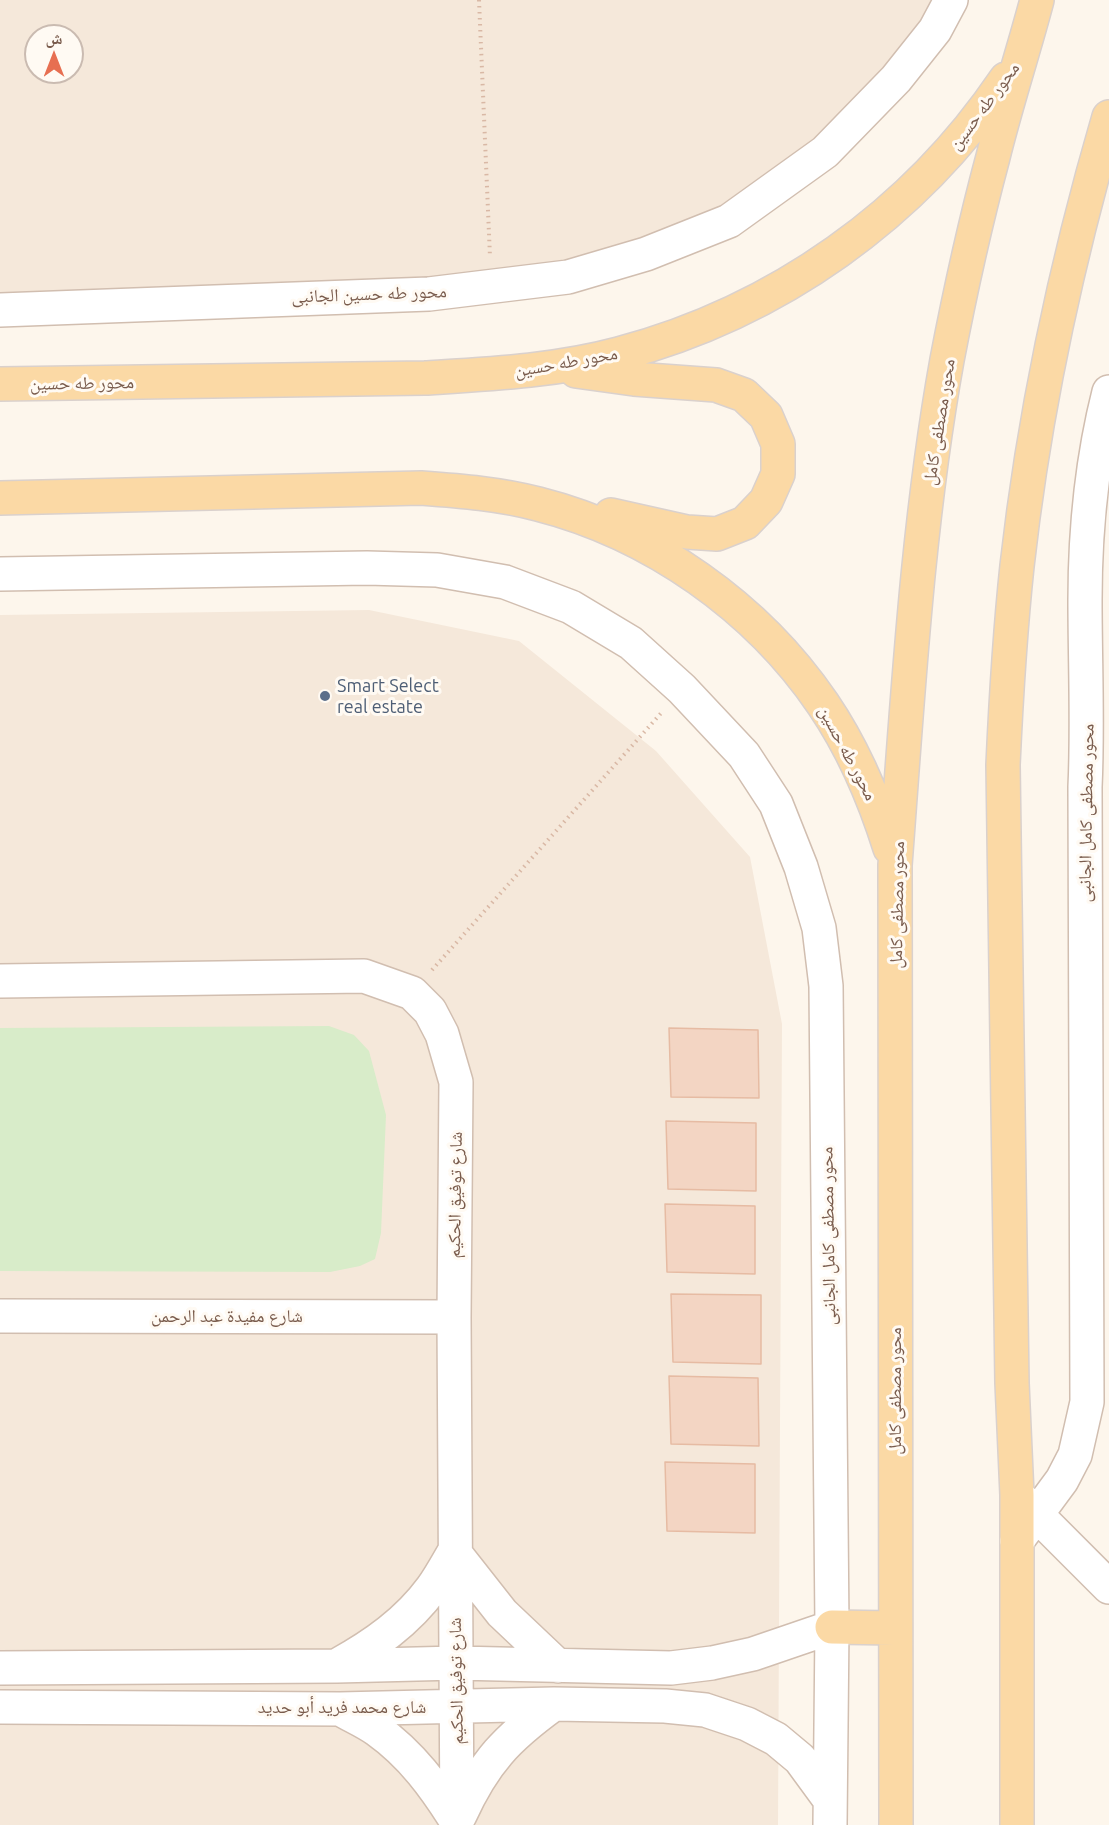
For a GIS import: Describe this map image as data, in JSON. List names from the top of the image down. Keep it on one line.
{"streets":{"main road":["محور طه حسين","محور مصطفى كامل"],"street":["محور طه حسين الجانبى","محور مصطفى كامل الجانبى","شارع توفيق الحكيم","شارع مفيدة عبد الرحمن","شارع محمد فريد أبو حديد"]},"crossings":[["محور طه حسين","محور مصطفى كامل"],["محور مصطفى كامل الجانبى","شارع محمد فريد أبو حديد"],["شارع توفيق الحكيم","شارع مفيدة عبد الرحمن"],["شارع توفيق الحكيم","شارع محمد فريد أبو حديد"]],"places":["Smart Select real estate"],"north":"top"}
